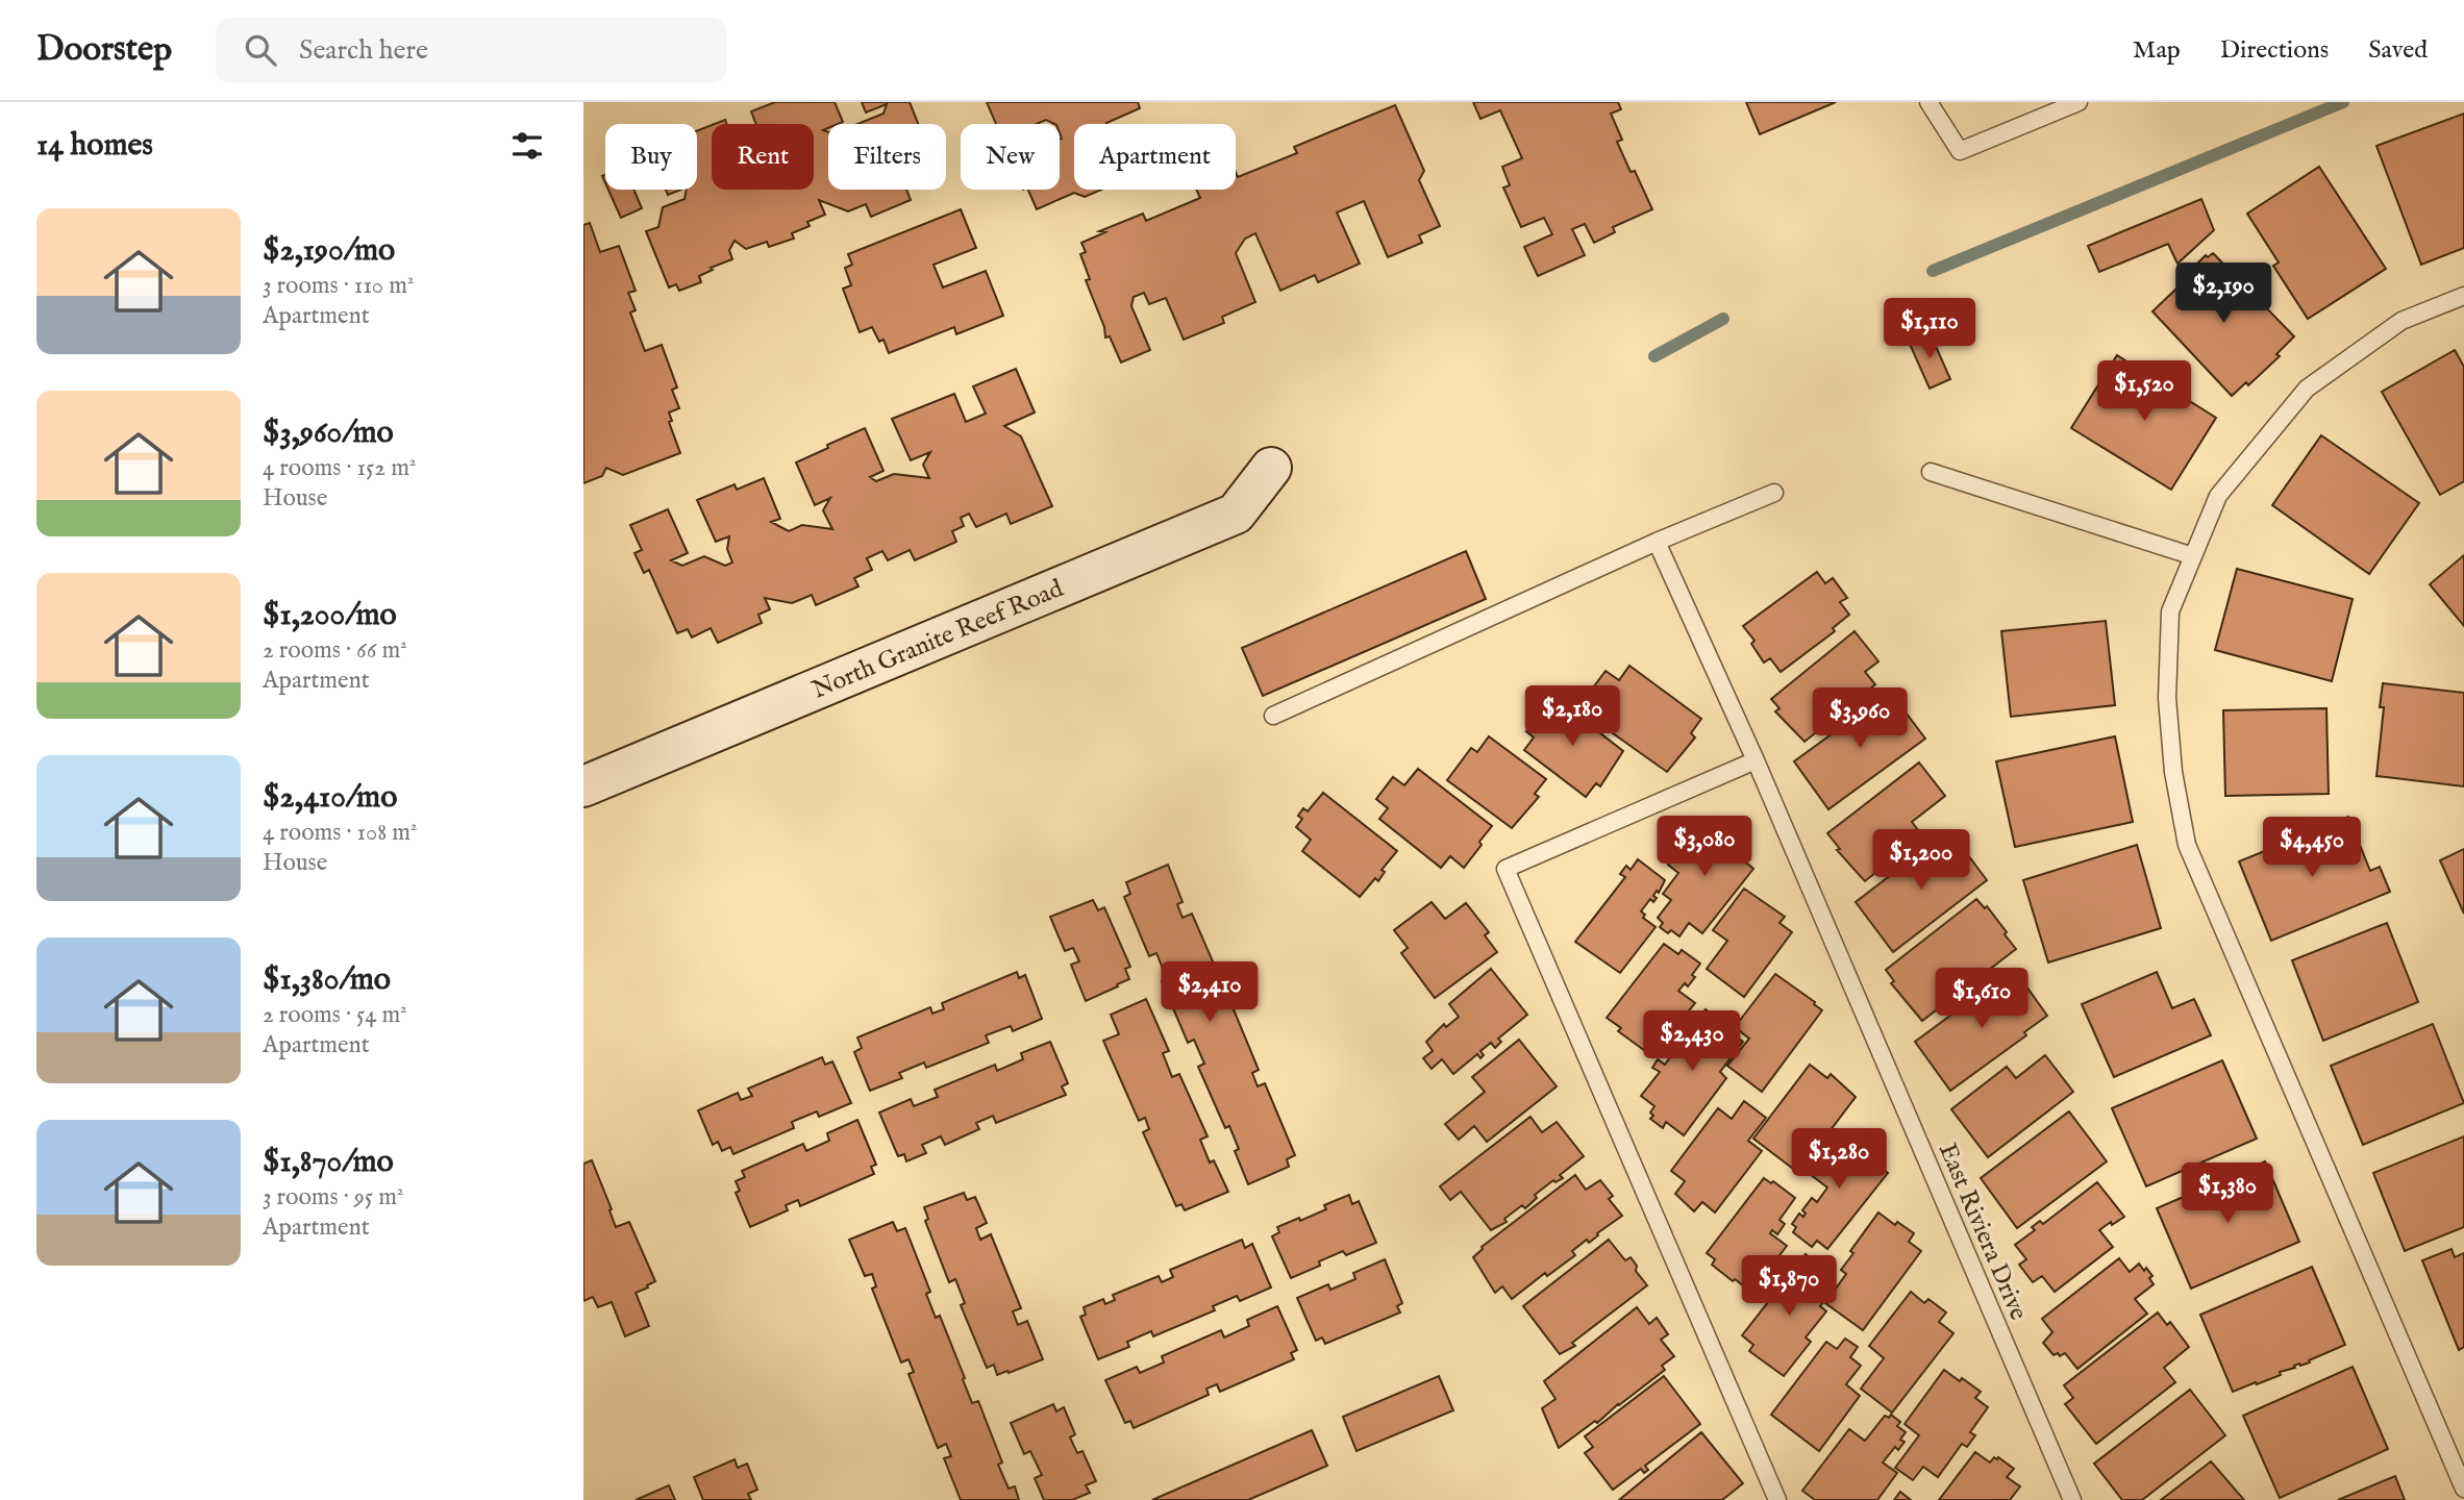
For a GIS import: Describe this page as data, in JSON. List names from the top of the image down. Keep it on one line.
{"streets":{"street":["North Granite Reef Road"],"lane":["East Riviera Drive"]},"page":{"header":"Doorstep","search":"Search here","nav":["Map","Directions","Saved"],"heading":"14 homes","chip":["Buy","Rent","Filters","New","Apartment"],"list":[{"name":"$2,190/mo","note":"3 rooms · 110 m² · Apartment"},{"name":"$3,960/mo","note":"4 rooms · 152 m² · House"},{"name":"$1,200/mo","note":"2 rooms · 66 m² · Apartment"},{"name":"$2,410/mo","note":"4 rooms · 108 m² · House"},{"name":"$1,380/mo","note":"2 rooms · 54 m² · Apartment"},{"name":"$1,870/mo","note":"3 rooms · 95 m² · Apartment"}],"price":["$2,190","$1,110","$1,520","$2,180","$3,960","$3,080","$4,450","$1,200","$2,410","$1,610","$2,430","$1,280","$1,380","$1,870"]}}
